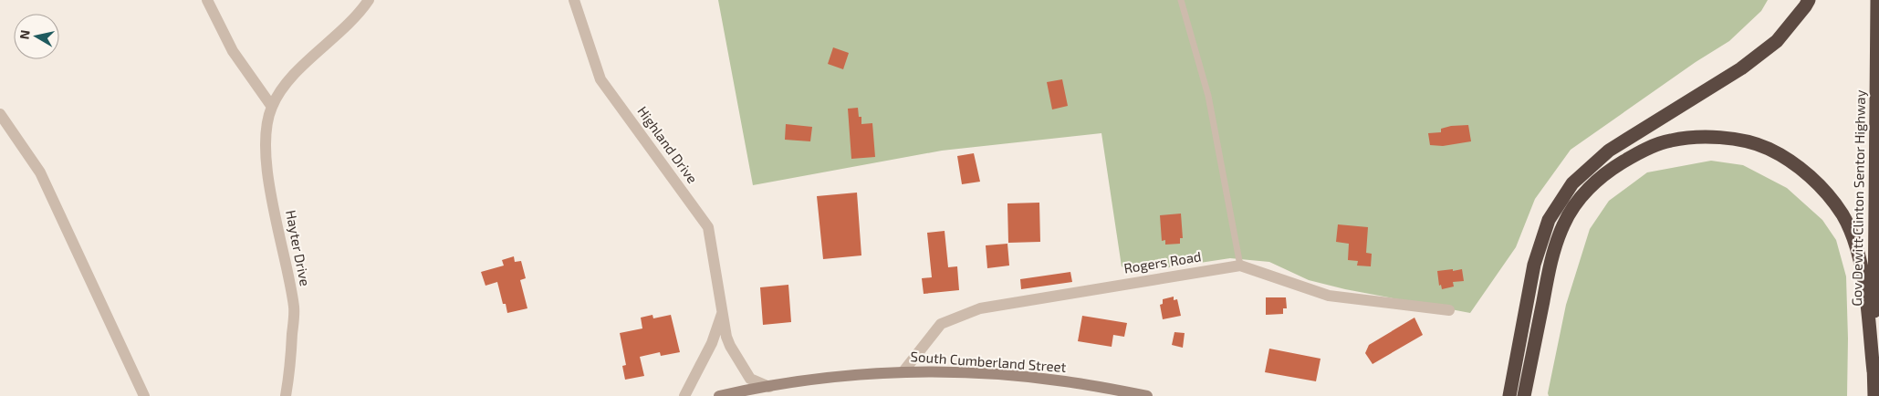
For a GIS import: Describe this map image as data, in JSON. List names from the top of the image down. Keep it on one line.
{"streets":{"highway":["Gov Dewitt Clinton Sentor Highway"],"main road":["South Cumberland Street"],"street":["Highland Drive","Hayter Drive","Rogers Road"]},"crossings":[["Highland Drive","South Cumberland Street"],["Rogers Road","South Cumberland Street"]],"north":"left"}
